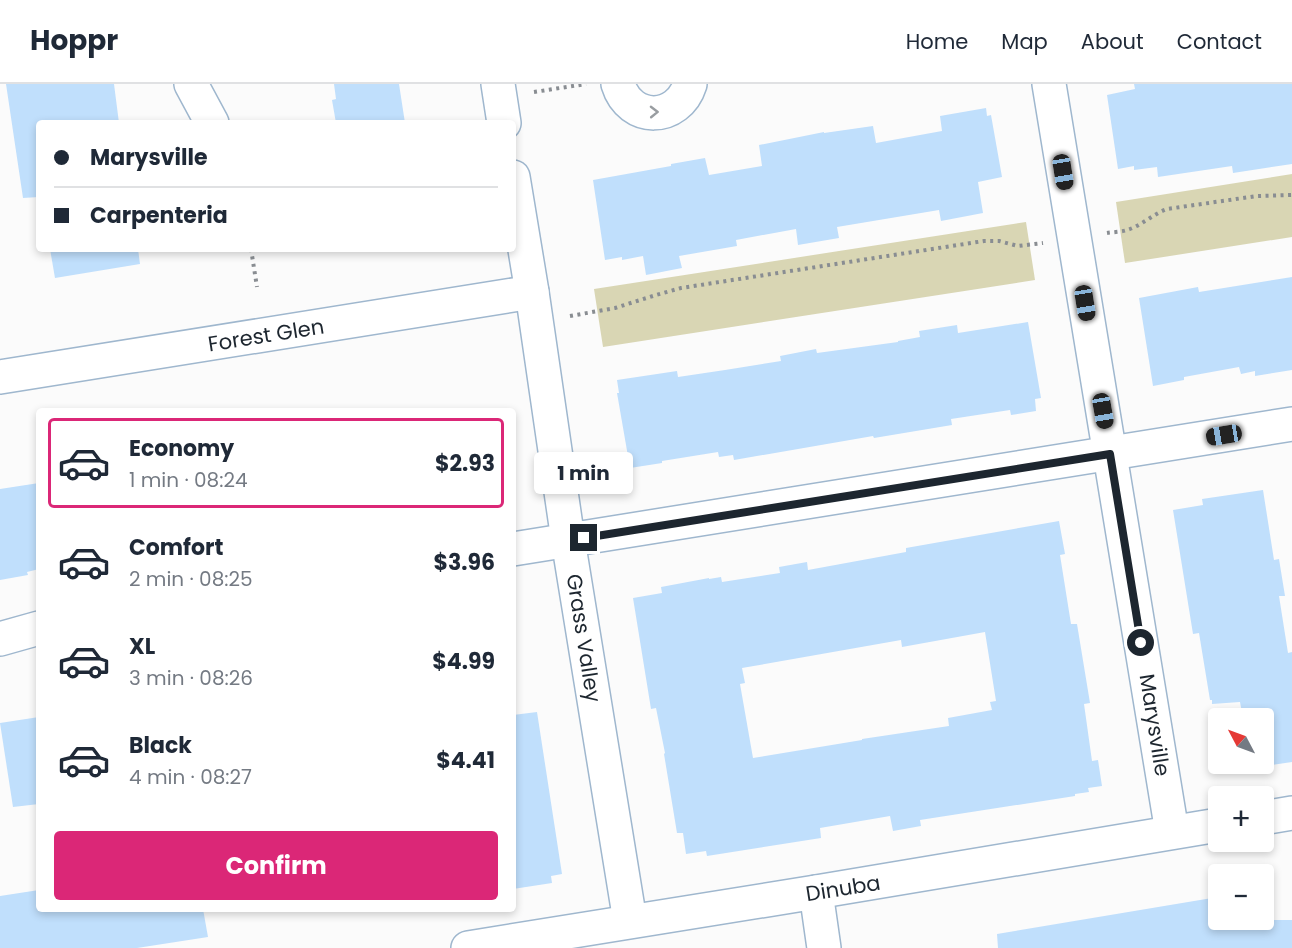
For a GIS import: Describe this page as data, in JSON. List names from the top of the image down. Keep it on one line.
{"streets":{"street":["Forest Glen","Grass Valley","Marysville","Dinuba"]},"crossings":[["Forest Glen","Grass Valley"],["Grass Valley","Dinuba"],["Marysville","Dinuba"]],"north":"top left","page":{"header":"Hoppr","nav":["Home","Map","About","Contact"],"banner":["Marysville","Carpenteria"],"list":[{"name":"Economy","note":"1 min · 08:24","value":"$2.93"},{"name":"Comfort","note":"2 min · 08:25","value":"$3.96"},{"name":"XL","note":"3 min · 08:26","value":"$4.99"},{"name":"Black","note":"4 min · 08:27","value":"$4.41"}],"bubble":"1 min","map_buttons":["+","−"],"buttons":"Confirm"}}
